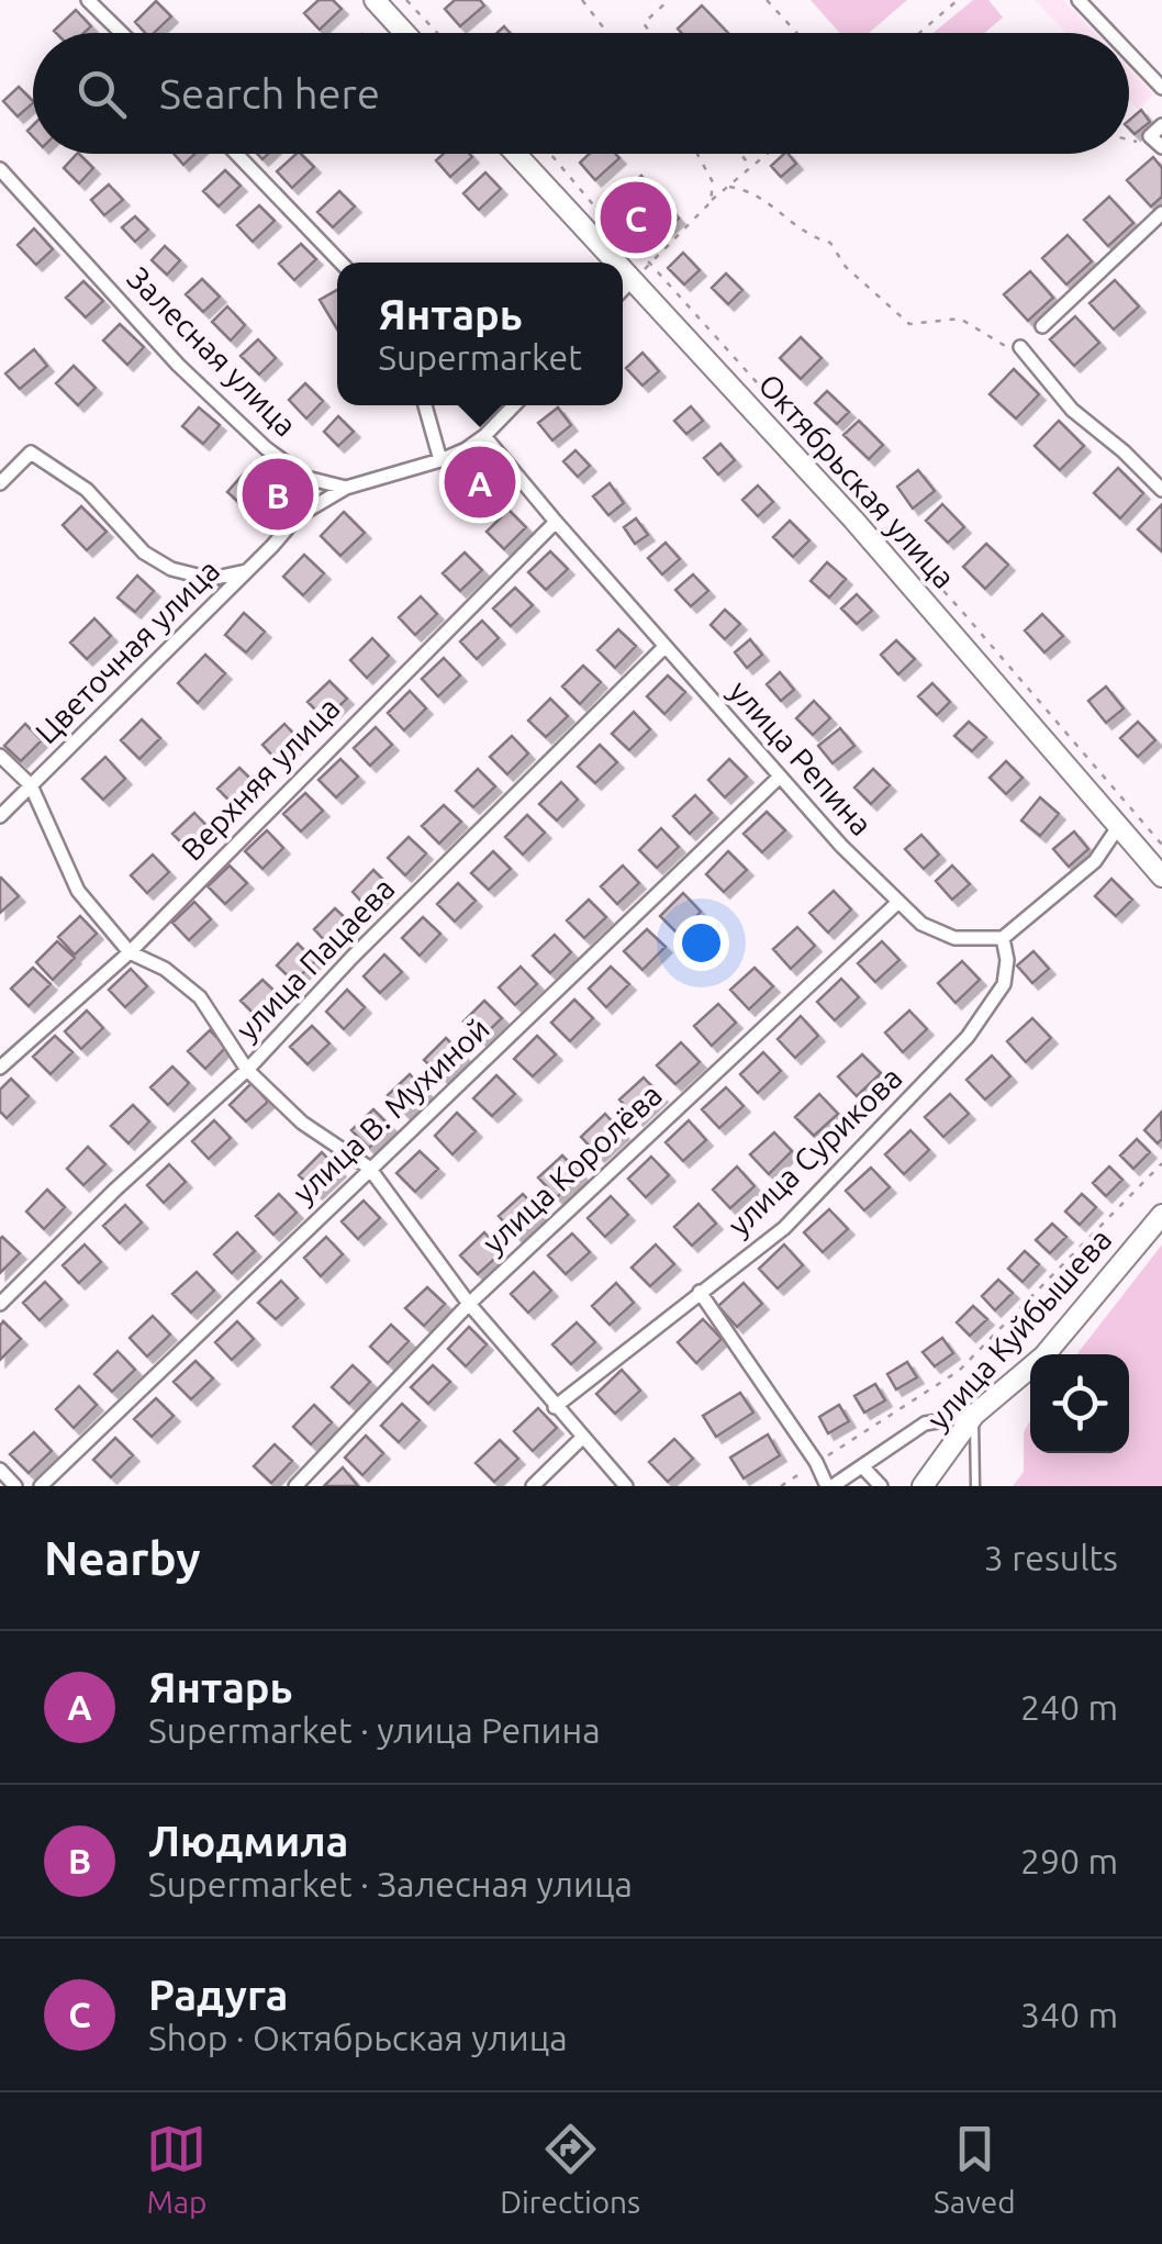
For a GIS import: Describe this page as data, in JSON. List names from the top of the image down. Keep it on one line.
{"streets":{"main road":["Октябрьская улица","улица Куйбышева"],"street":["Залесная улица","Цветочная улица","улица Репина","Верхняя улица","улица Пацаева","улица В. Мухиной","улица Сурикова","улица Королёва"]},"crossings":[["Залесная улица","Цветочная улица"],["улица Репина","Верхняя улица"],["улица Репина","улица Пацаева"],["улица Репина","улица В. Мухиной"],["улица Репина","улица Сурикова"],["улица Репина","улица Королёва"]],"page":{"search":"Search here","pins":["C","A","B"],"popup":["Янтарь","Supermarket"],"heading":["Nearby","3 results"],"list":[{"mark":"A","name":"Янтарь","note":"Supermarket · улица Репина","value":"240 m"},{"mark":"B","name":"Людмила","note":"Supermarket · Залесная улица","value":"290 m"},{"mark":"C","name":"Радуга","note":"Shop · Октябрьская улица","value":"340 m"}],"nav":["Map","Directions","Saved"]}}
